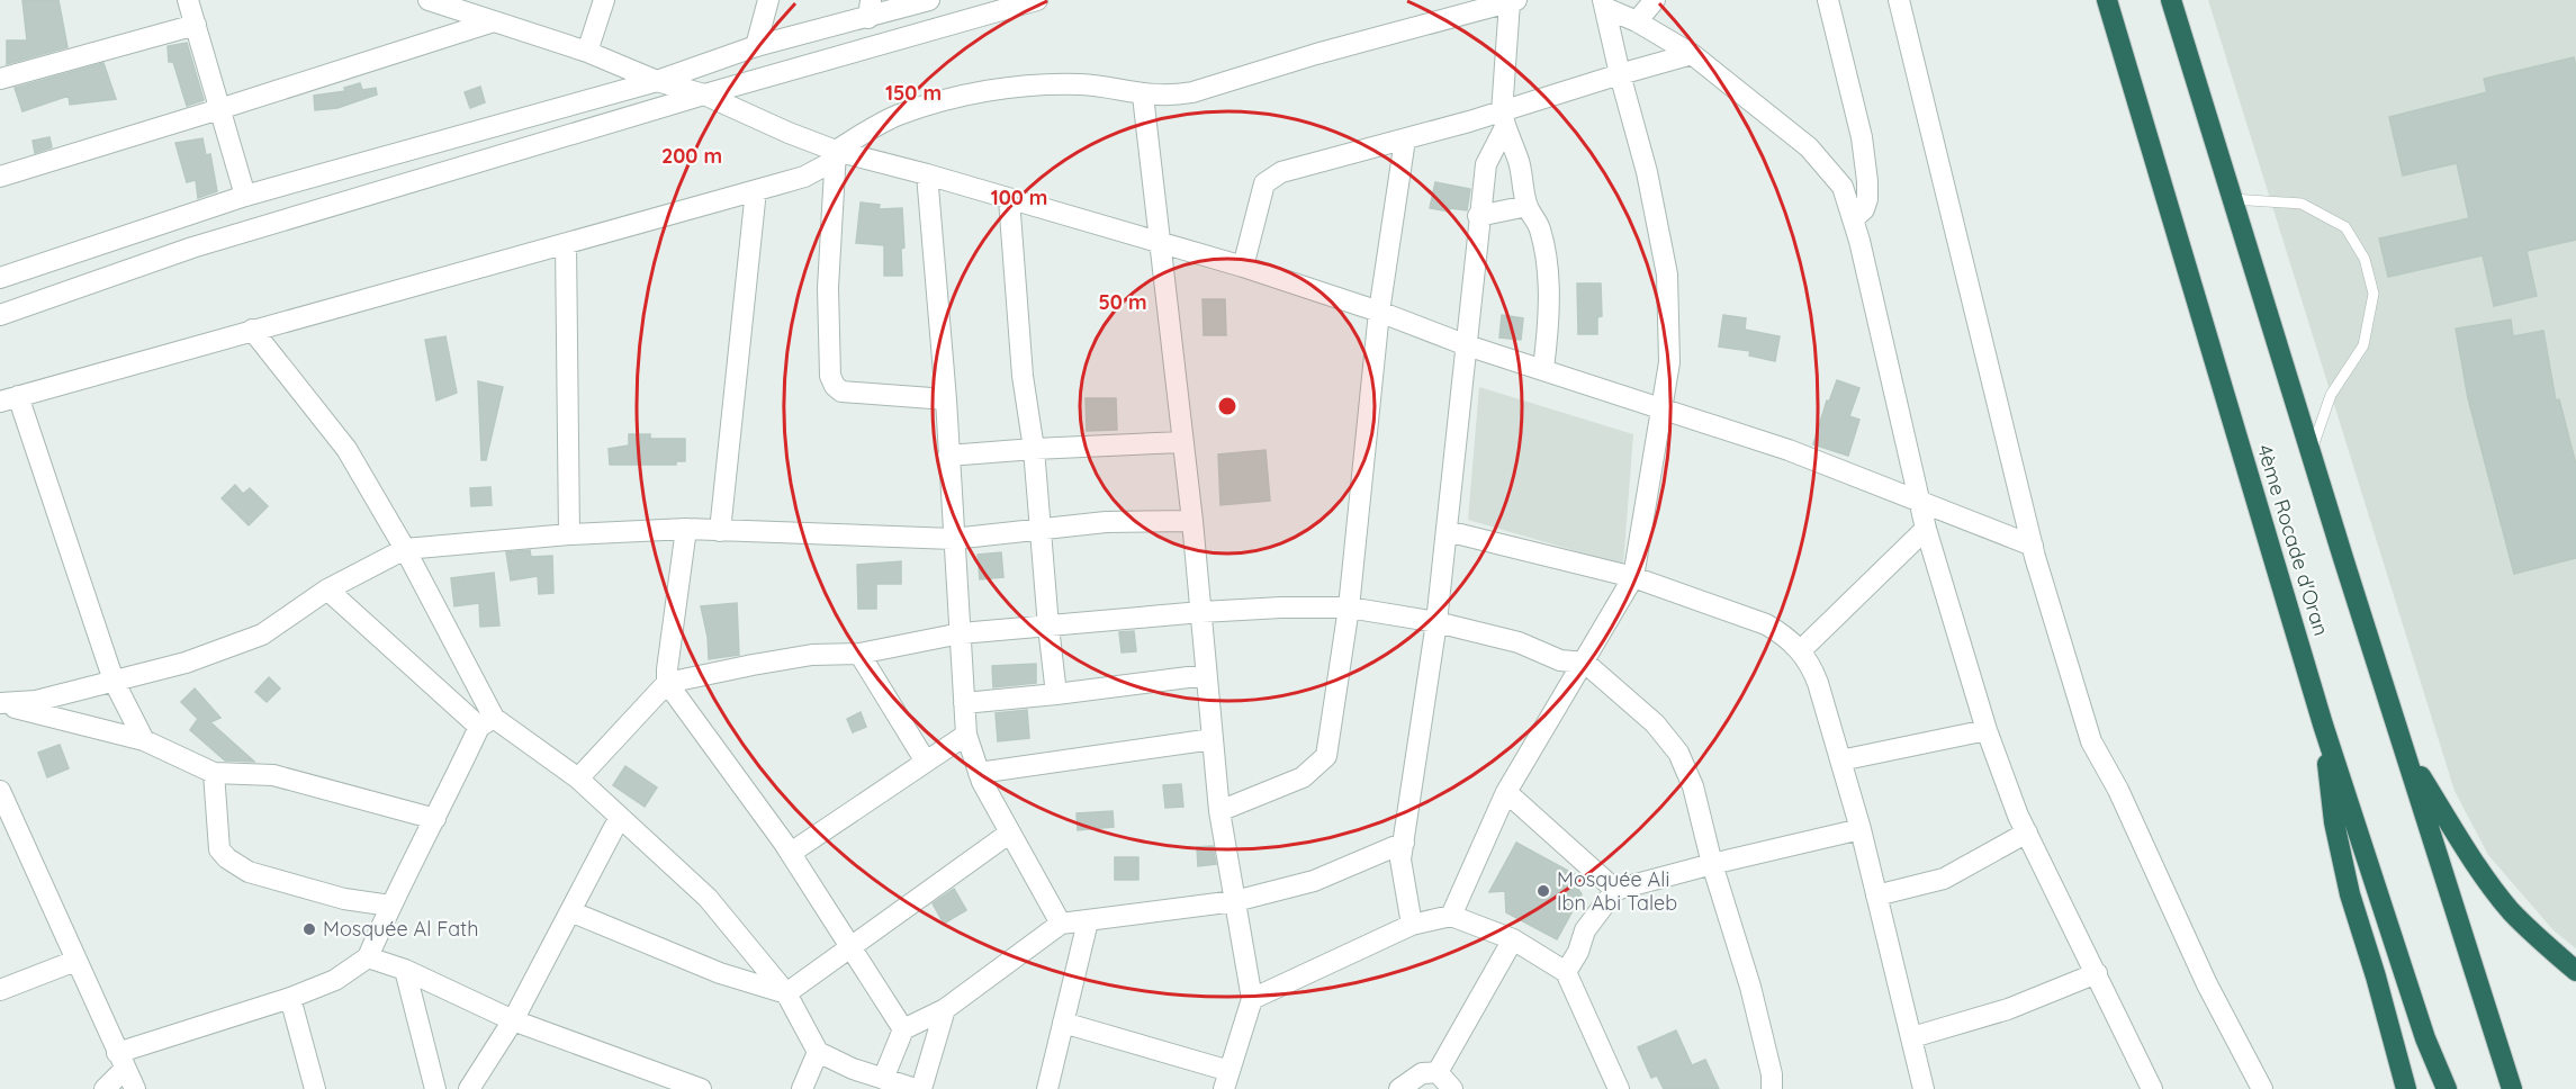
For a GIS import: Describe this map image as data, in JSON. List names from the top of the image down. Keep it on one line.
{"streets":{"highway":["4ème Rocade d'Oran"]},"places":["Mosquée Ali Ibn Abi Taleb","Mosquée Al Fath"],"rings":["150 m","200 m","100 m","50 m"]}
